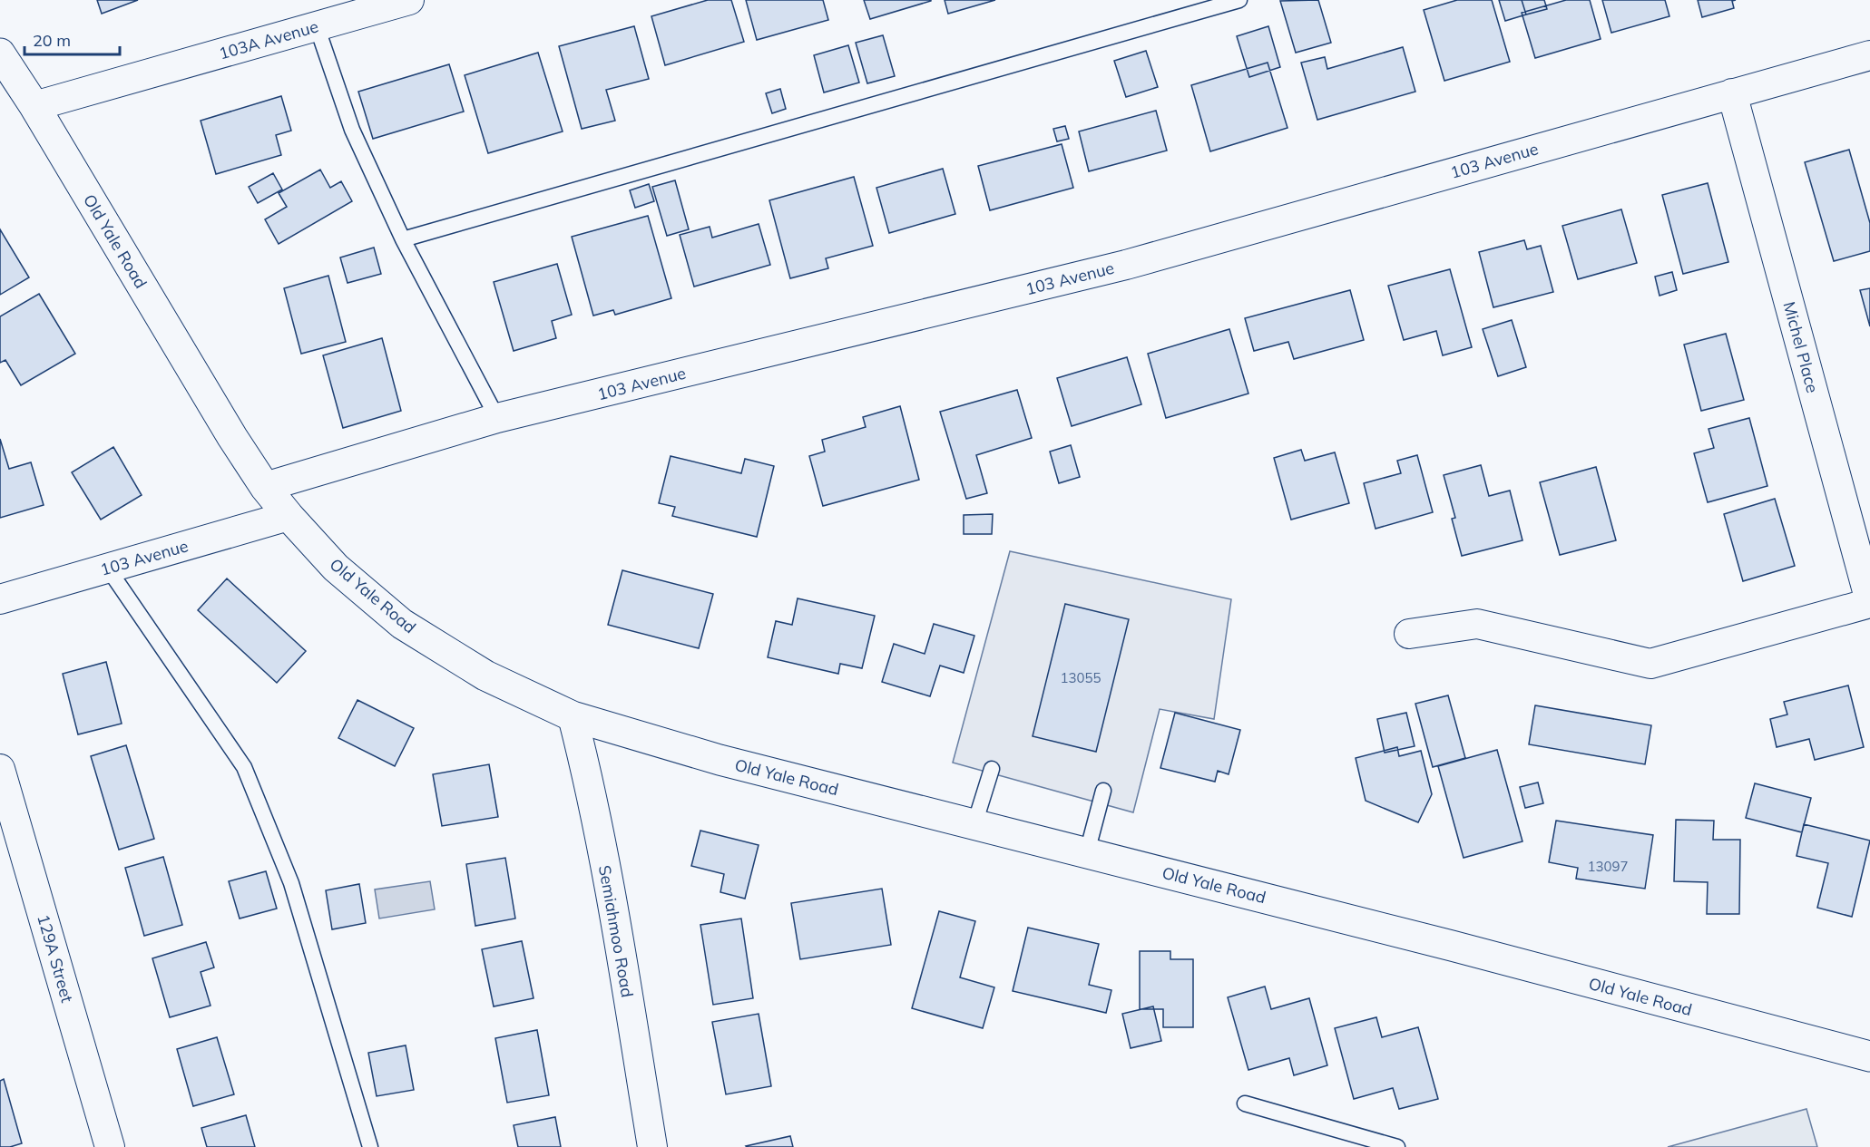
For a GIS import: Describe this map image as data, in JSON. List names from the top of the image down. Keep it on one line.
{"streets":{"main road":["Old Yale Road"],"street":["103A Avenue","103 Avenue","Michel Place","Semiahmoo Road","129A Street"]},"crossings":[["103A Avenue","Old Yale Road"],["103 Avenue","Old Yale Road"],["103 Avenue","Michel Place"],["Old Yale Road","Semiahmoo Road"]],"house_numbers":["13055","13097"],"scale_bar":"20 m"}
